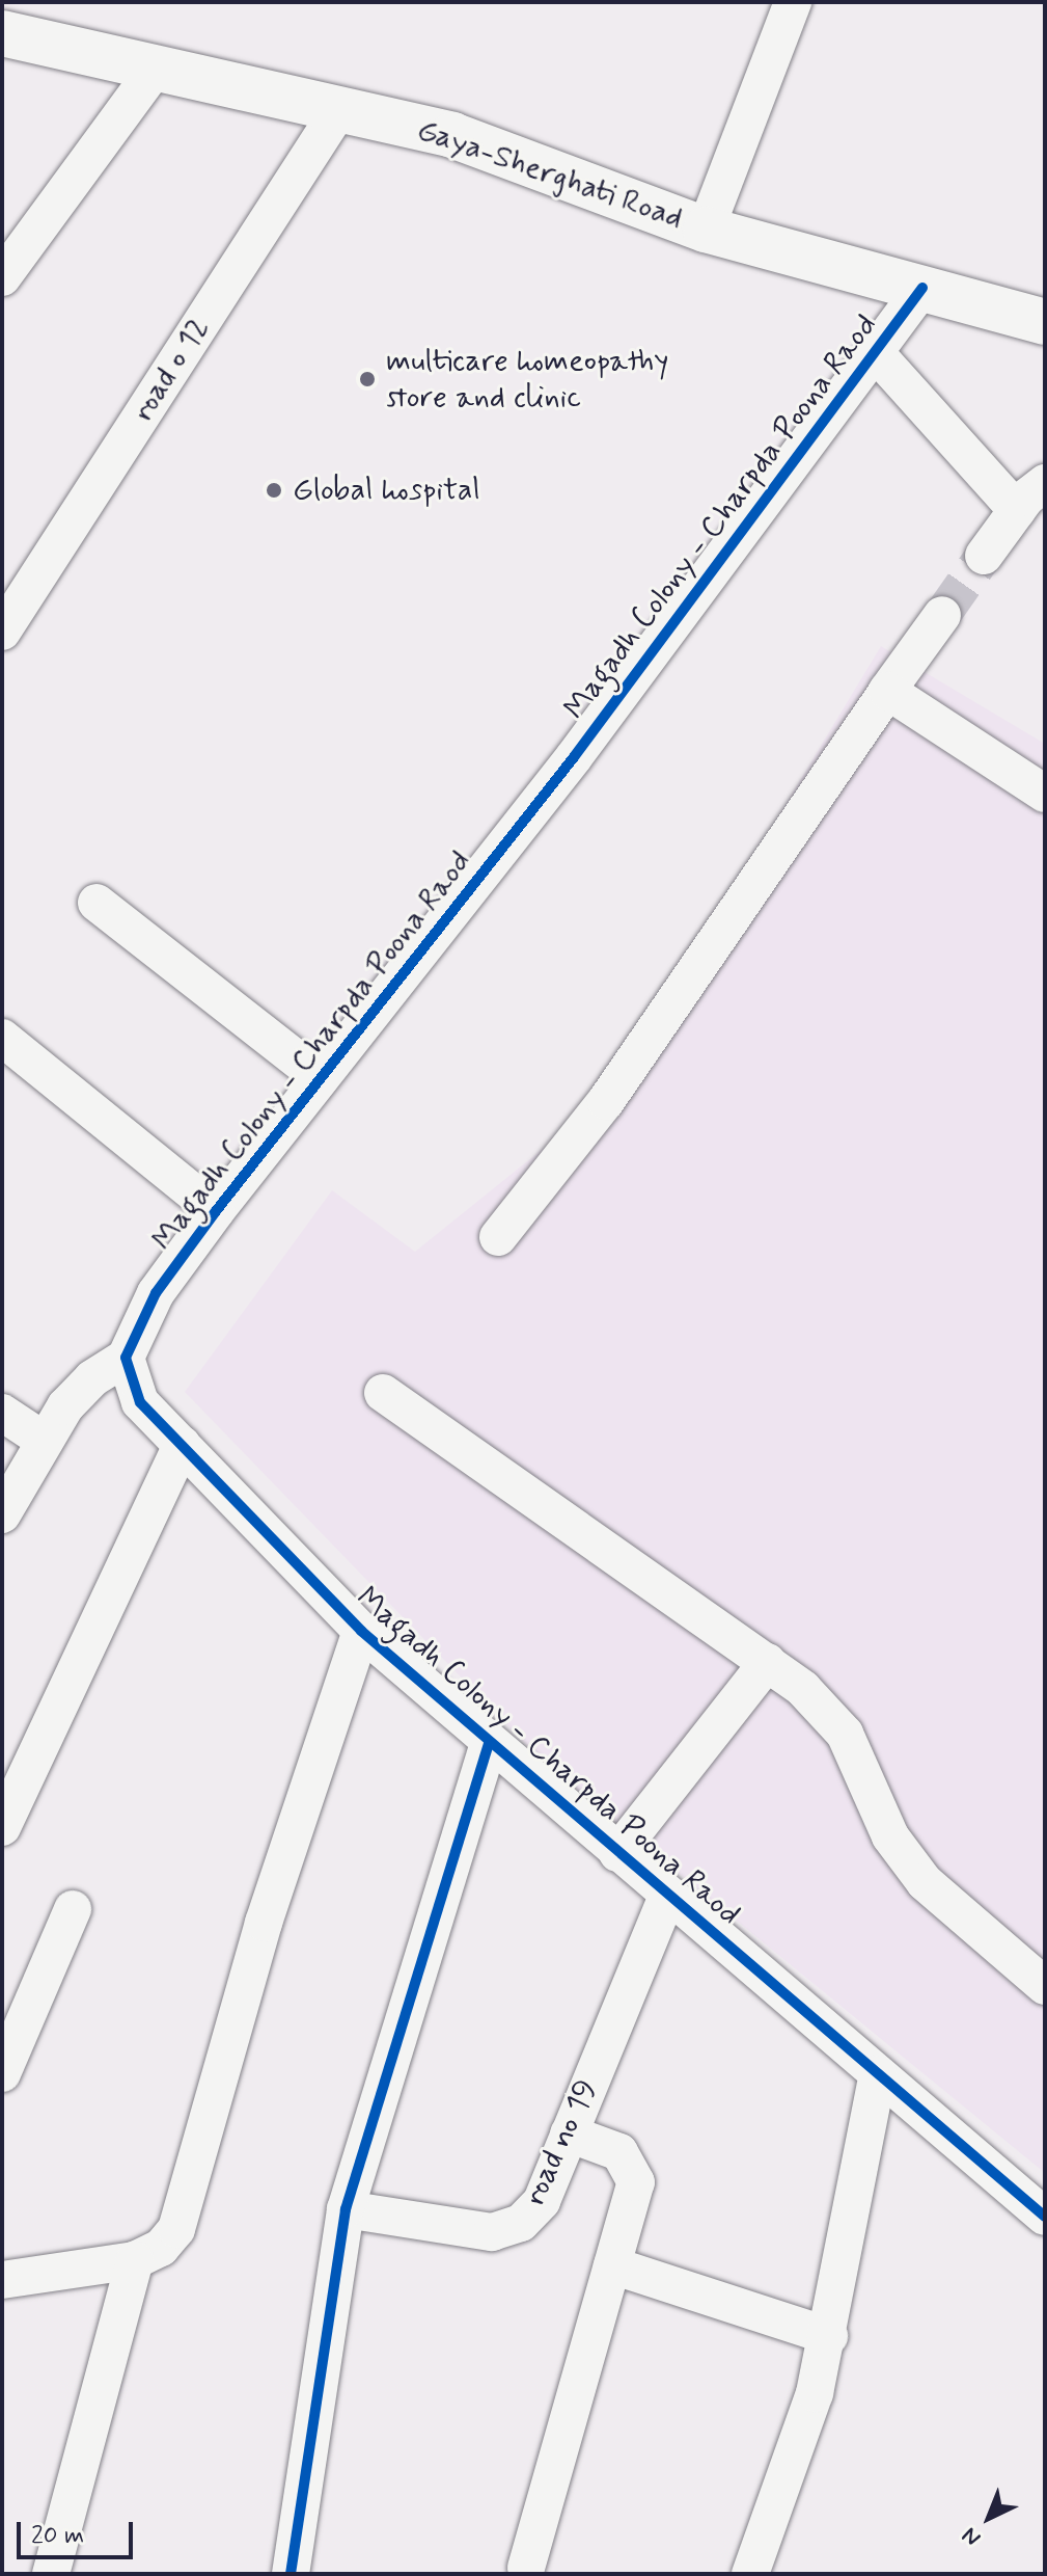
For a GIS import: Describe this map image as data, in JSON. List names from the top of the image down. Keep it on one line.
{"streets":{"main road":["Gaya-Sherghati Road"],"street":["road o 12","Magadh Colony - Charpda Poona Raod","road no 19"]},"crossings":[["Gaya-Sherghati Road","road o 12"],["Gaya-Sherghati Road","Magadh Colony - Charpda Poona Raod"],["Magadh Colony - Charpda Poona Raod","road no 19"]],"places":["multicare homeopathy store and clinic","Global hospital"],"scale_bar":"20 m","north":"bottom left"}
